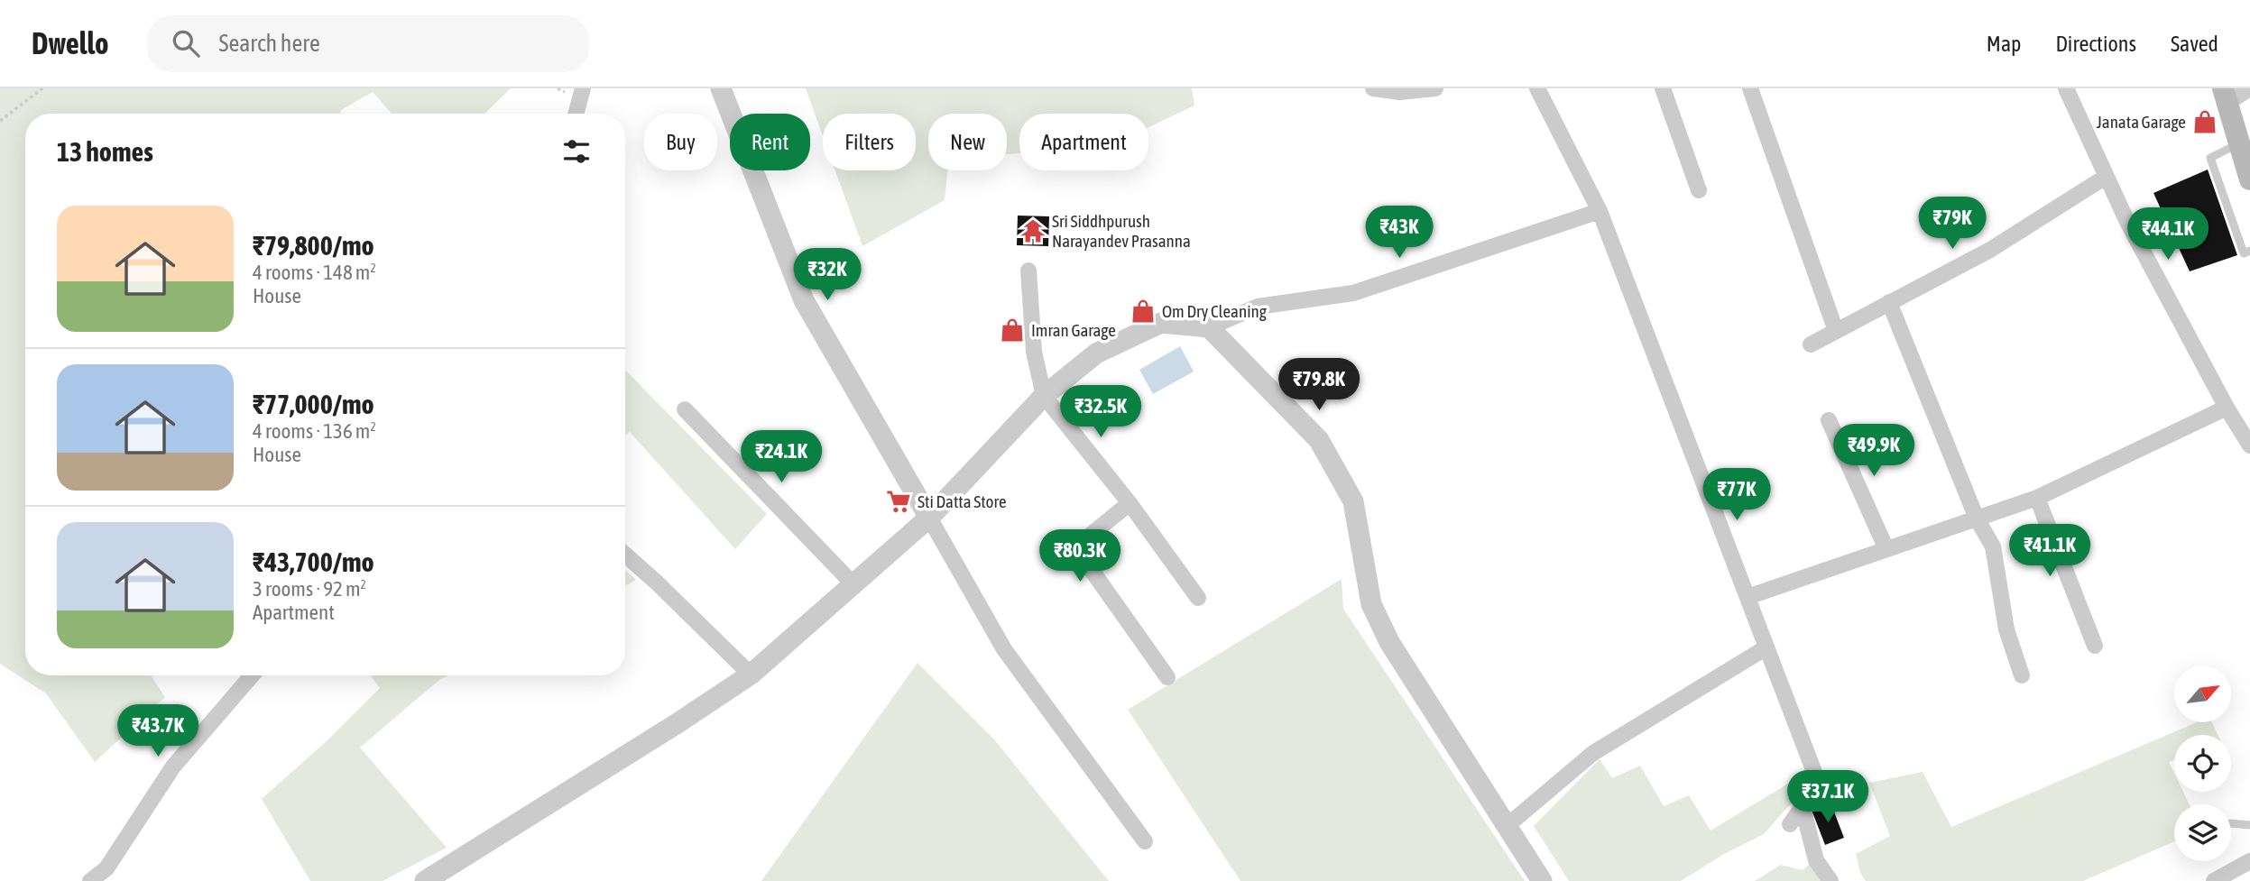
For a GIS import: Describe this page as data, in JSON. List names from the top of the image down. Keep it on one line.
{"places":{"shop":["Janata Garage","Om Dry Cleaning","Imran Garage"],"temple":["Sri Siddhpurush Narayandev Prasanna"],"supermarket":["Sti Datta Store"]},"north":"top right","page":{"header":"Dwello","search":"Search here","nav":["Map","Directions","Saved"],"chip":["Buy","Rent","Filters","New","Apartment"],"heading":"13 homes","list":[{"name":"₹79,800/mo","note":"4 rooms · 148 m² · House"},{"name":"₹77,000/mo","note":"4 rooms · 136 m² · House"},{"name":"₹43,700/mo","note":"3 rooms · 92 m² · Apartment"}],"price":["₹79K","₹43K","₹44.1K","₹32K","₹79.8K","₹32.5K","₹49.9K","₹24.1K","₹77K","₹41.1K","₹80.3K","₹43.7K","₹37.1K"]}}
